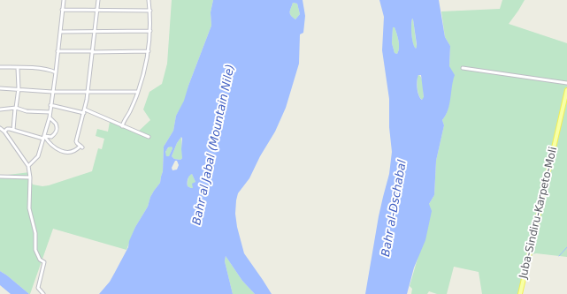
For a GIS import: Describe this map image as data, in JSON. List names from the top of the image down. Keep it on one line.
{"streets":{"main road":["Juba-Sindiru-Karpeto-Moli"]},"water":["Bahr al Jabal (Mountain Nile)","Bahr al-Dschabal"]}
